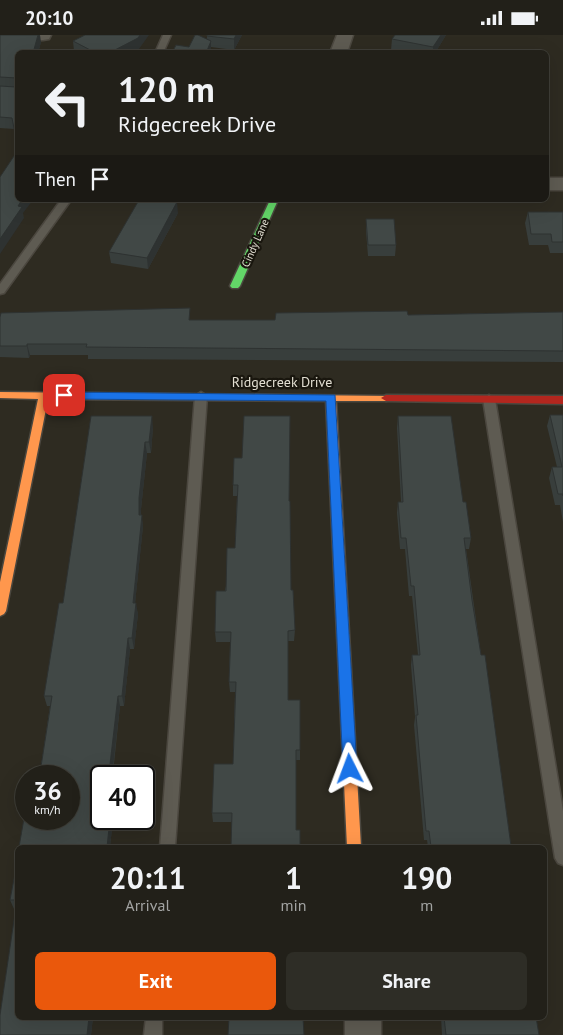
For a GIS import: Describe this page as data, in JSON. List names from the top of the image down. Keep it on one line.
{"streets":{"street":["Cindy Lane","Ridgecreek Drive"]},"page":{"status":"20:10","turn":["120 m","Ridgecreek Drive"],"then":"Then","speed":"36 km/h","limit":"40","eta":["20:11","Arrival","1","min","190","m"],"buttons":["Exit","Share"]}}
